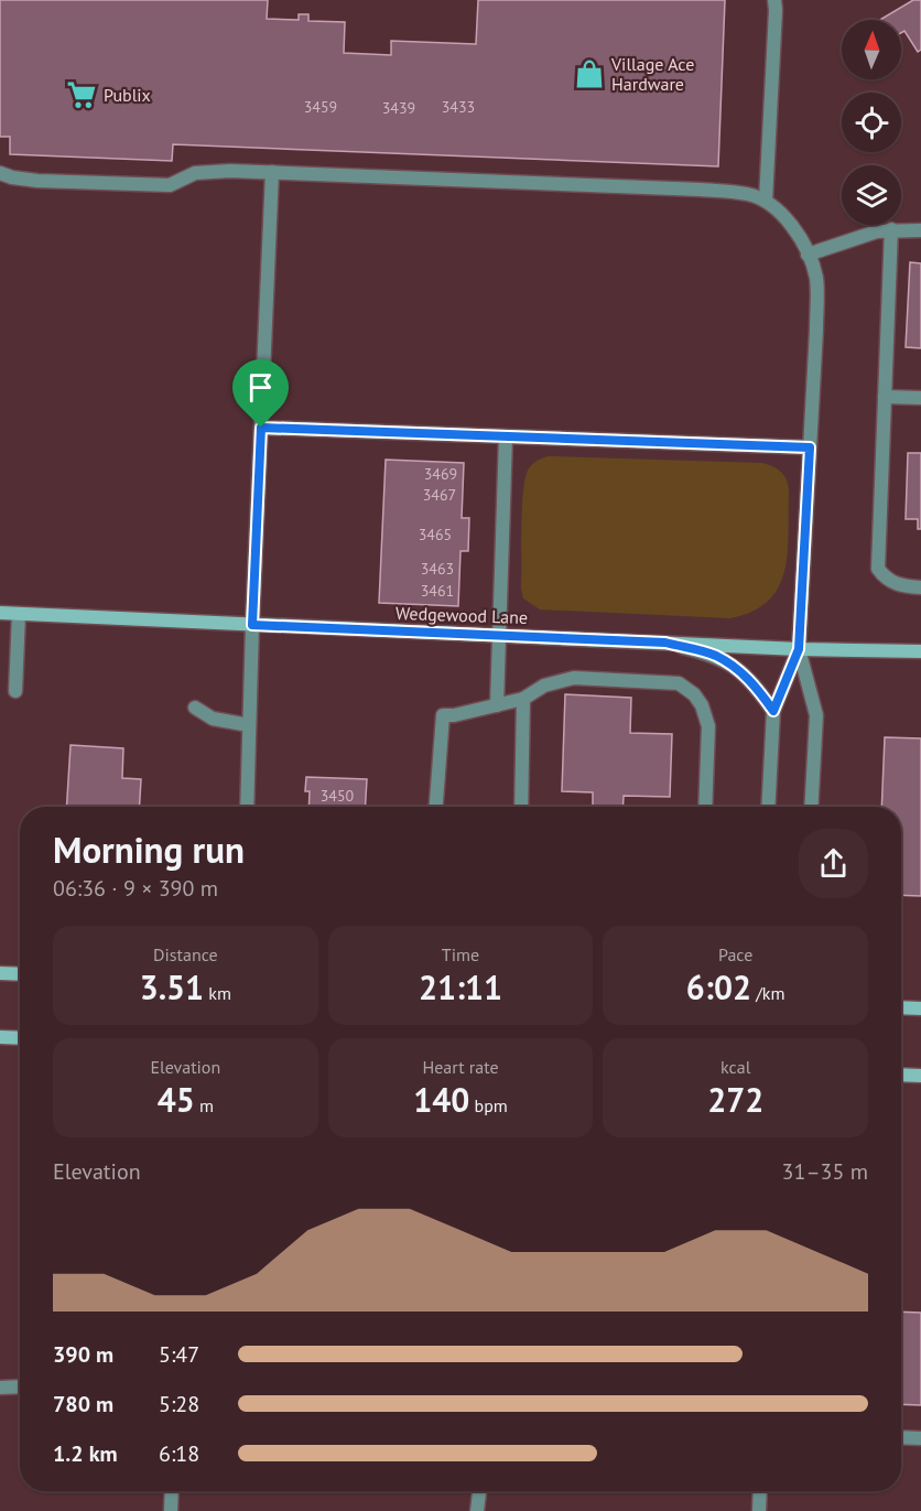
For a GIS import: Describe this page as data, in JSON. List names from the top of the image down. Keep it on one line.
{"streets":{"street":["Wedgewood Lane"]},"places":{"shop":["Village Ace Hardware"],"supermarket":["Publix"]},"house_numbers":["3459","3433","3439","3469","3467","3465","3463","3461","3450"],"north":"top","page":{"heading":["Morning run","06:36 · 9 × 390 m"],"stats":[["Distance","3.51 km"],["Time","21:11"],["Pace","6:02 /km"],["Elevation","45 m"],["Heart rate","140 bpm"],["kcal","272"]],"chart":["Elevation","31–35 m"],"list":[{"name":"390 m","note":"5:47"},{"name":"780 m","note":"5:28"},{"name":"1.2 km","note":"6:18"}]}}
